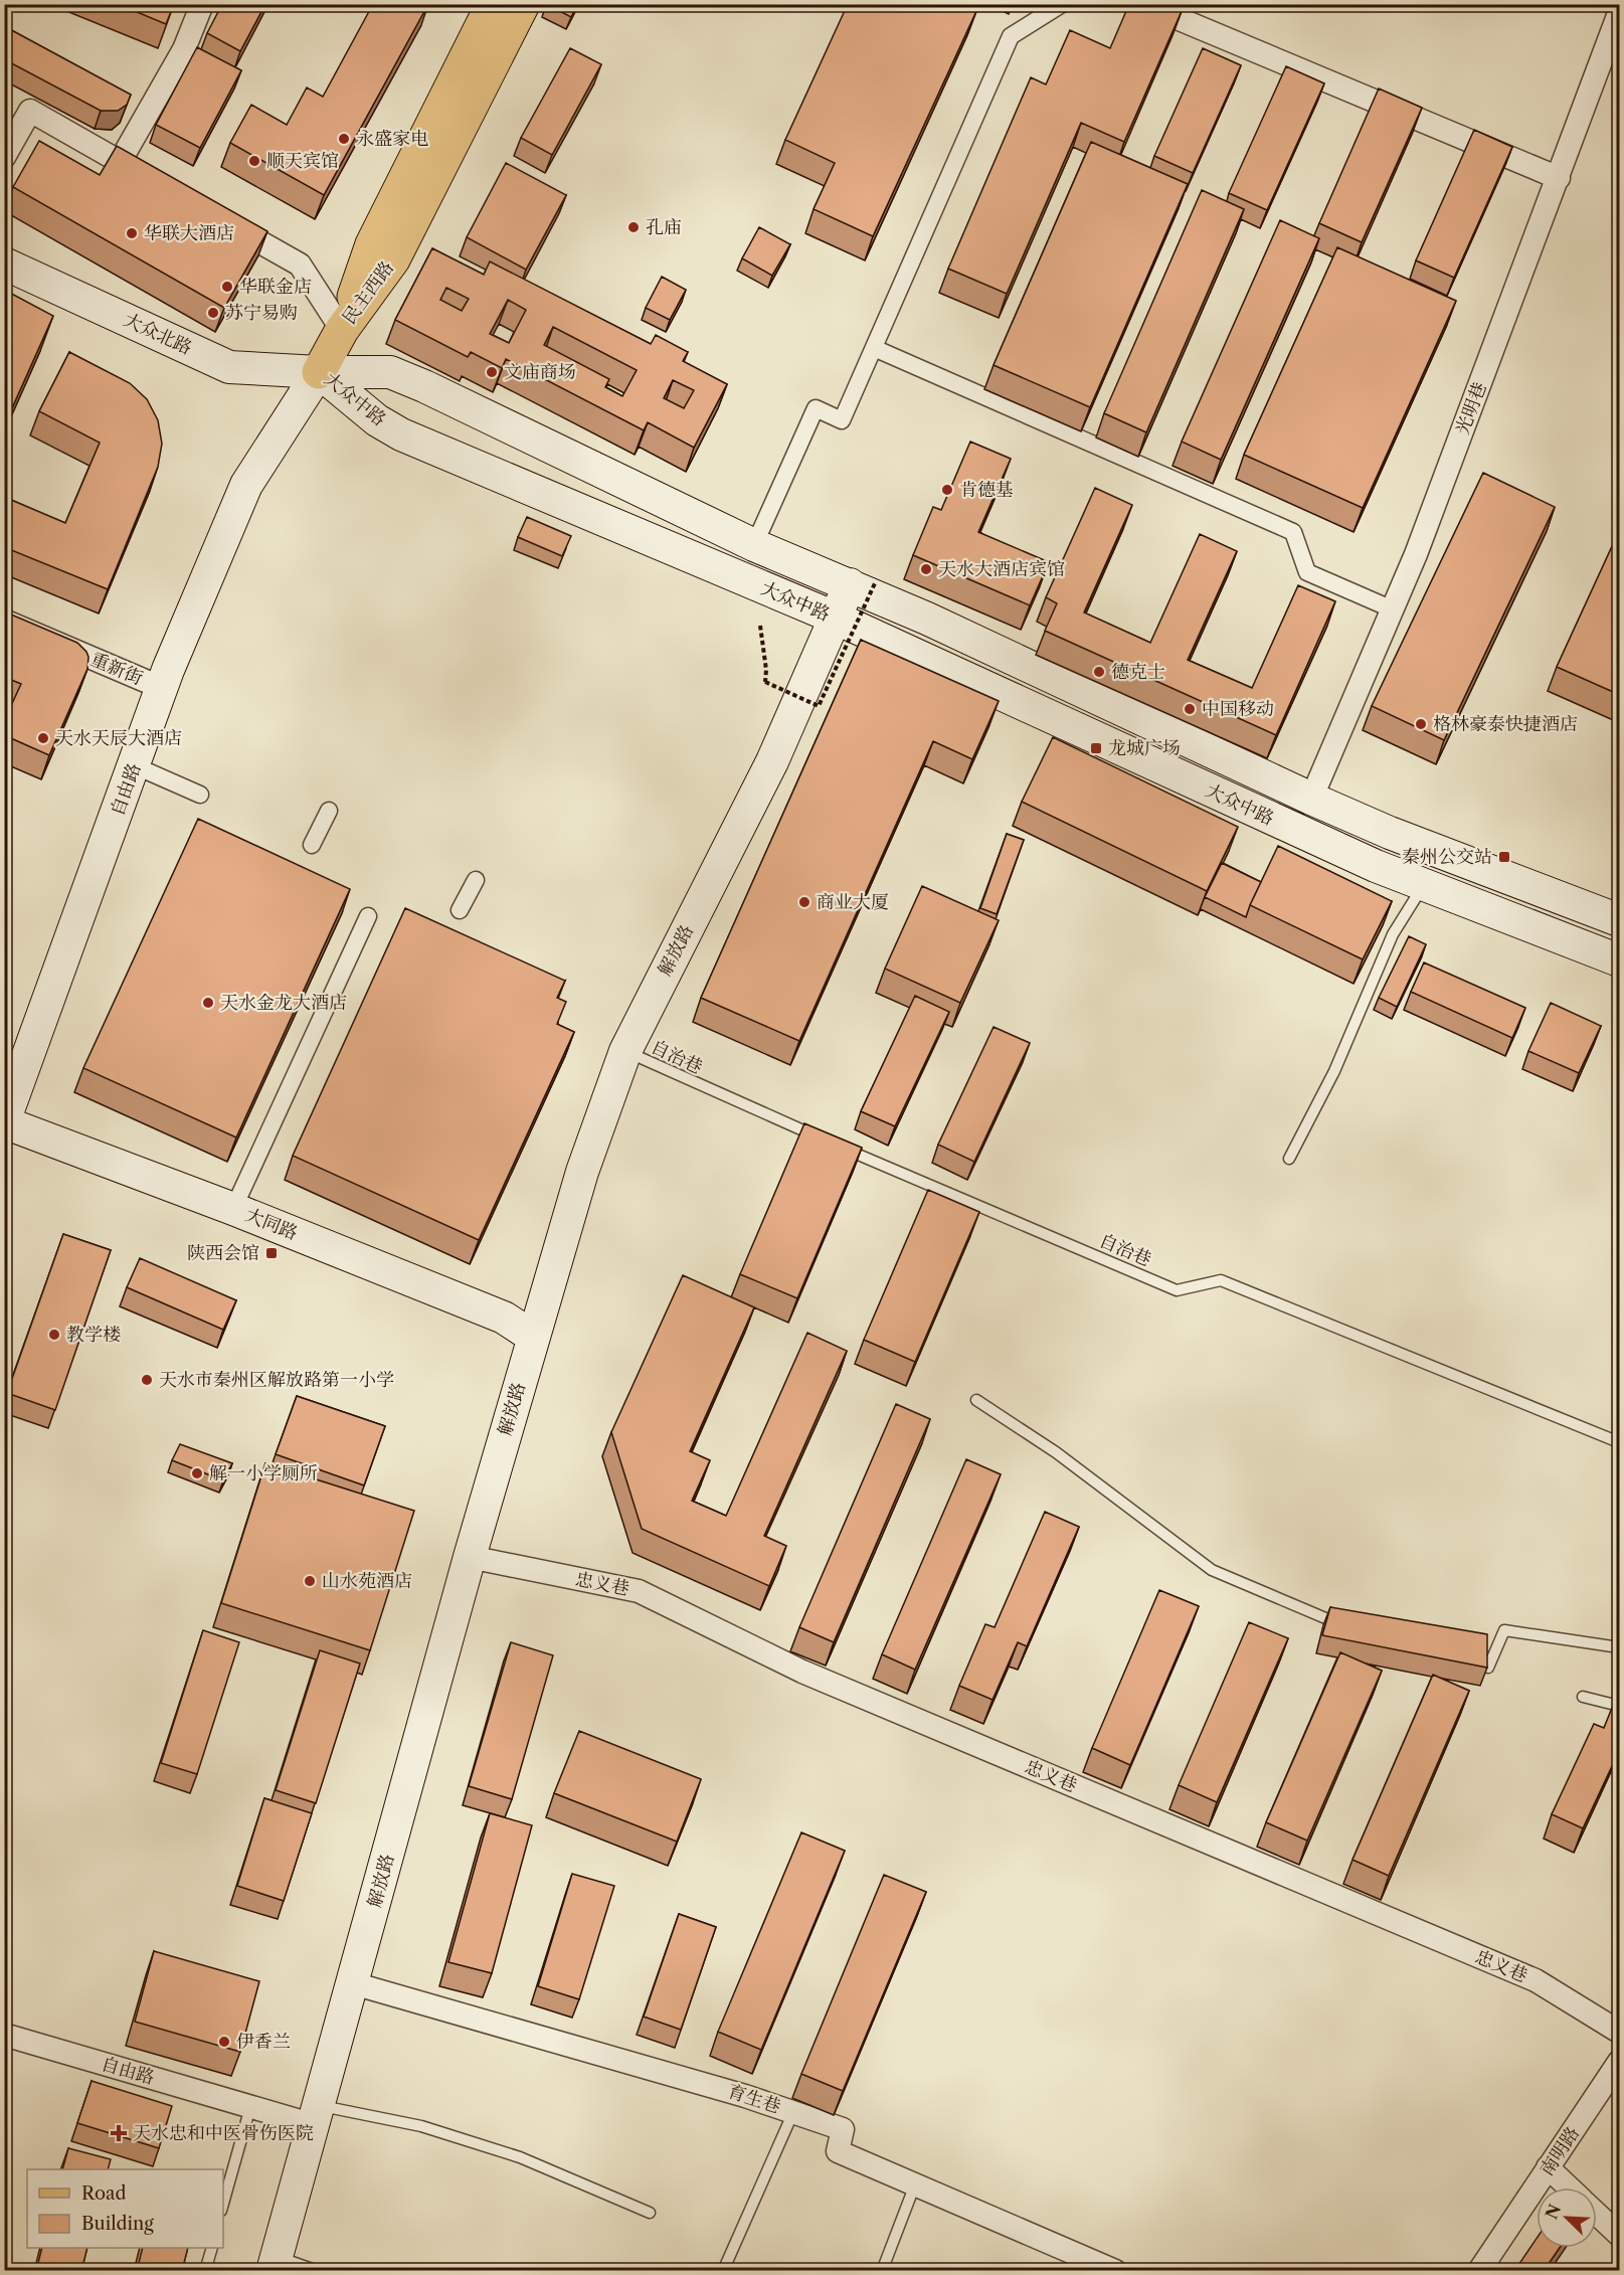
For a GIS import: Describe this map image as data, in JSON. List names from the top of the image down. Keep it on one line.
{"streets":{"main road":["民主西路","大众北路","大众中路","自由路","解放路","大同路"],"street":["光明巷","重新街","忠义巷","育生巷","南明路"],"lane":["自治巷"]},"crossings":[["大众北路","大众中路"],["大众北路","自由路"],["大众中路","光明巷"],["大众中路","自由路"],["大众中路","解放路"],["重新街","自由路"],["自由路","解放路"],["自由路","大同路"],["解放路","自治巷"],["解放路","大同路"],["解放路","忠义巷"],["解放路","育生巷"]],"places":{"other":["永盛家电","顺天宾馆","孔庙","华联大酒店","华联金店","苏宁易购","文庙商场","肯德基","天水大酒店宾馆","德克士","中国移动","格林豪泰快捷酒店","天水天辰大酒店","商业大厦","天水金龙大酒店","教学楼","天水市秦州区解放路第一小学","解一小学厕所","山水苑酒店","伊香兰"],"transit":["龙城广场","秦州公交站","陕西会馆"],"health":["天水忠和中医骨伤医院"]},"legend":["Road","Building"],"north":"top left"}
